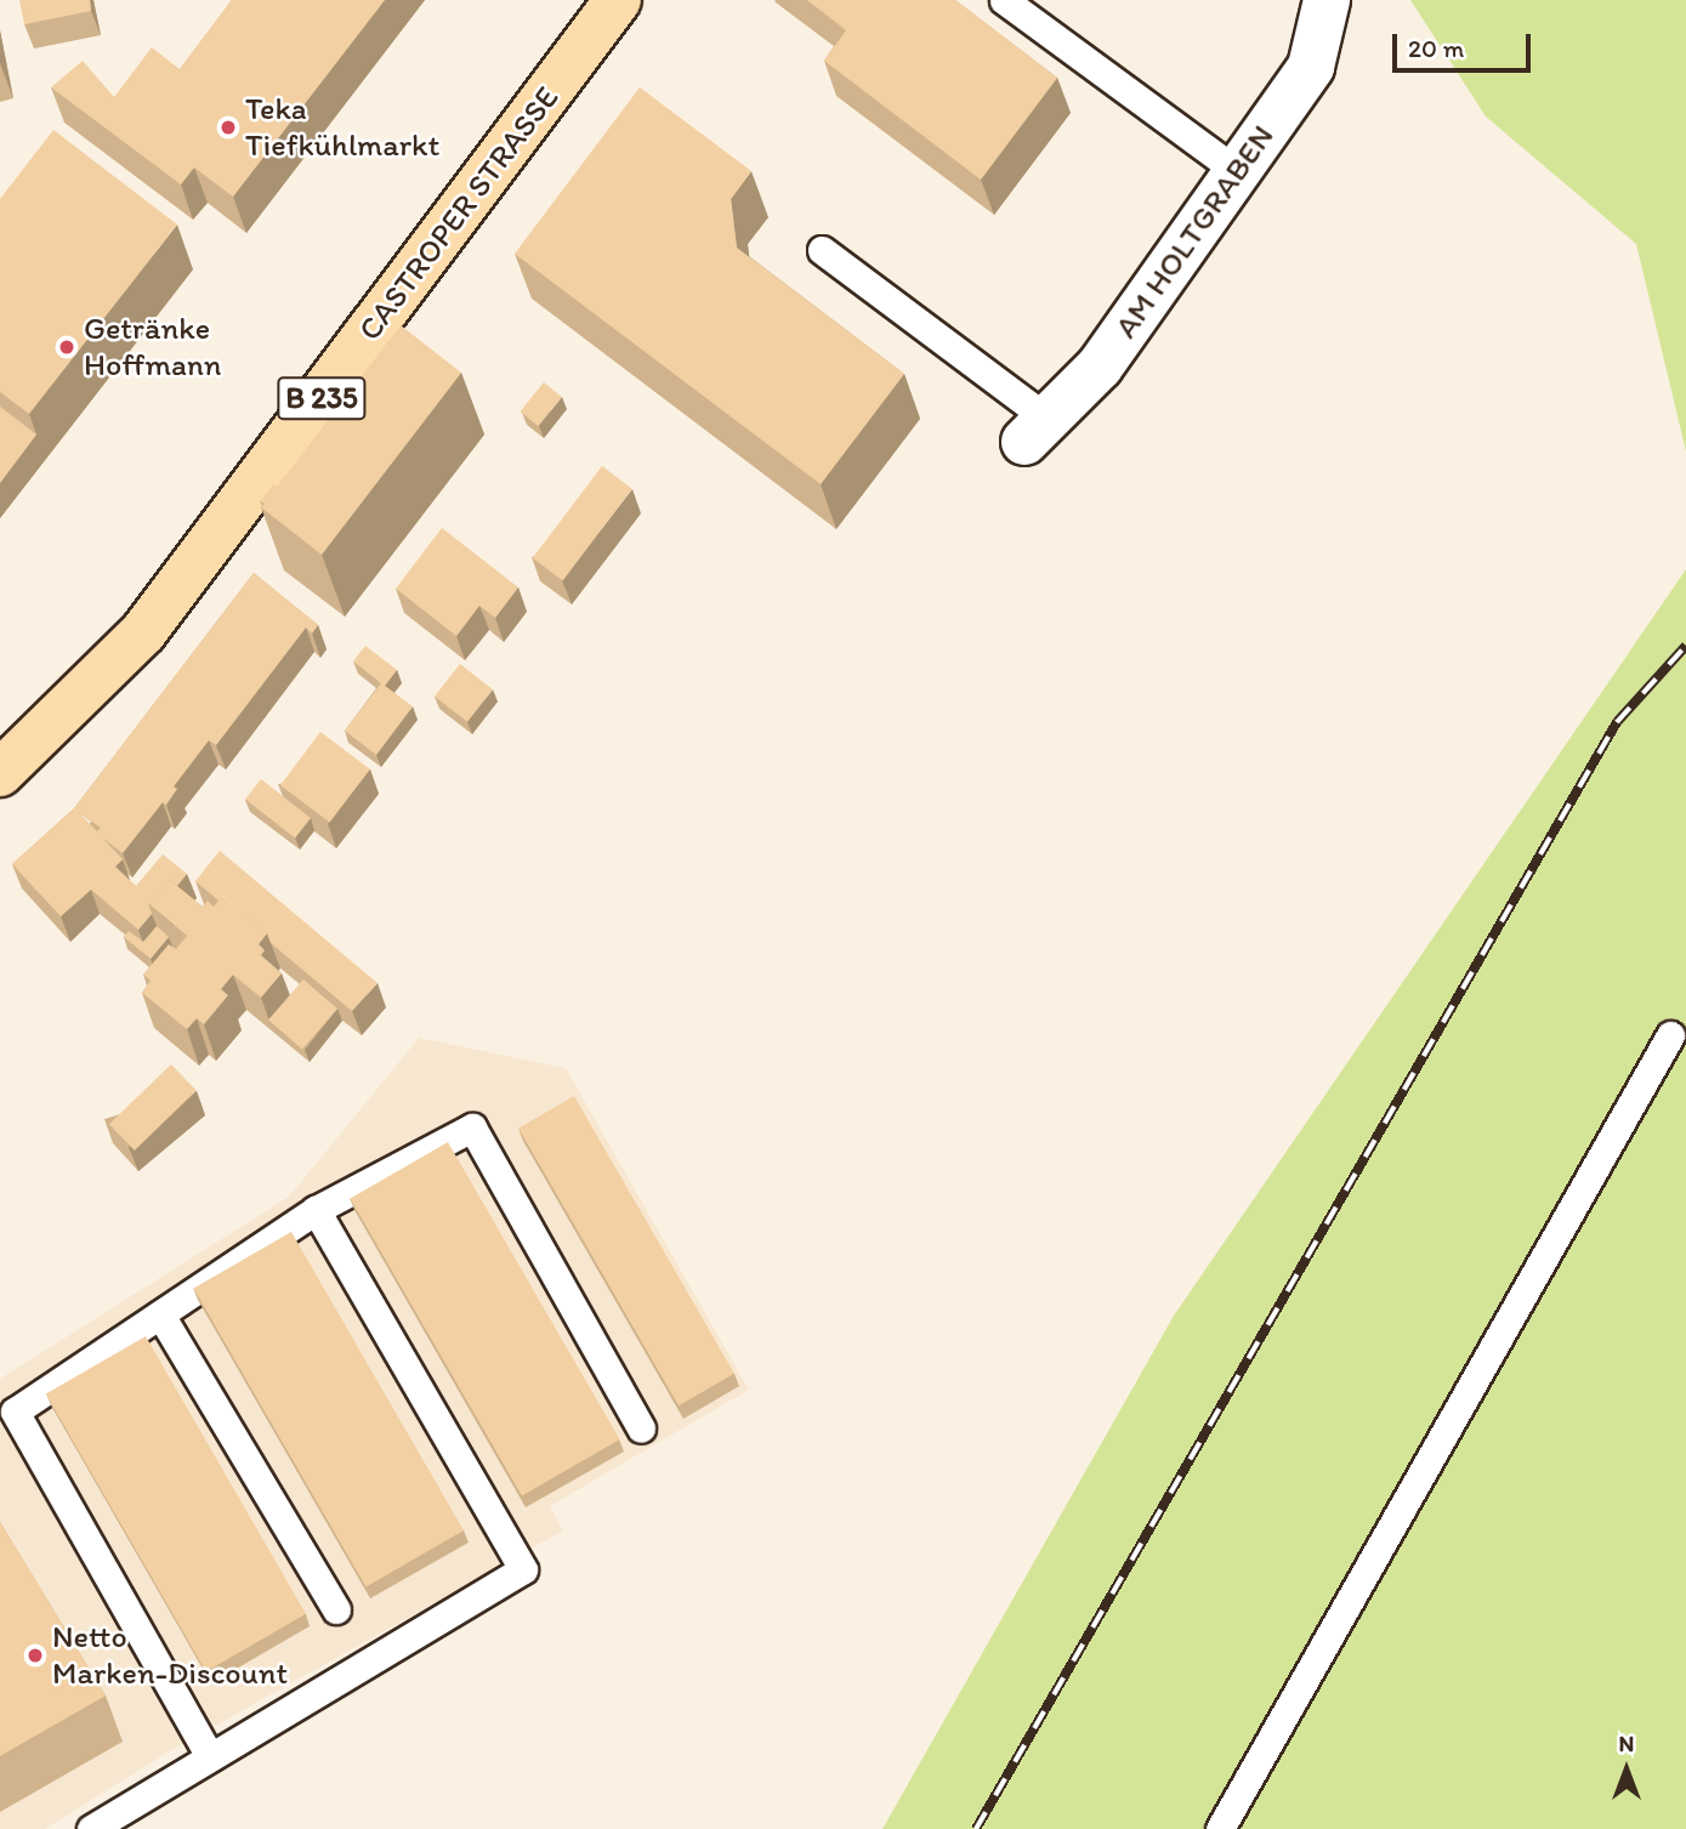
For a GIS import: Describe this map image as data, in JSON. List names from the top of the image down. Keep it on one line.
{"streets":{"main road":["CASTROPER STRASSE","B 235"],"street":["AM HOLTGRABEN"]},"places":["Teka Tiefkühlmarkt","Getränke Hoffmann","Netto Marken-Discount"],"scale_bar":"20 m","north":"top"}
